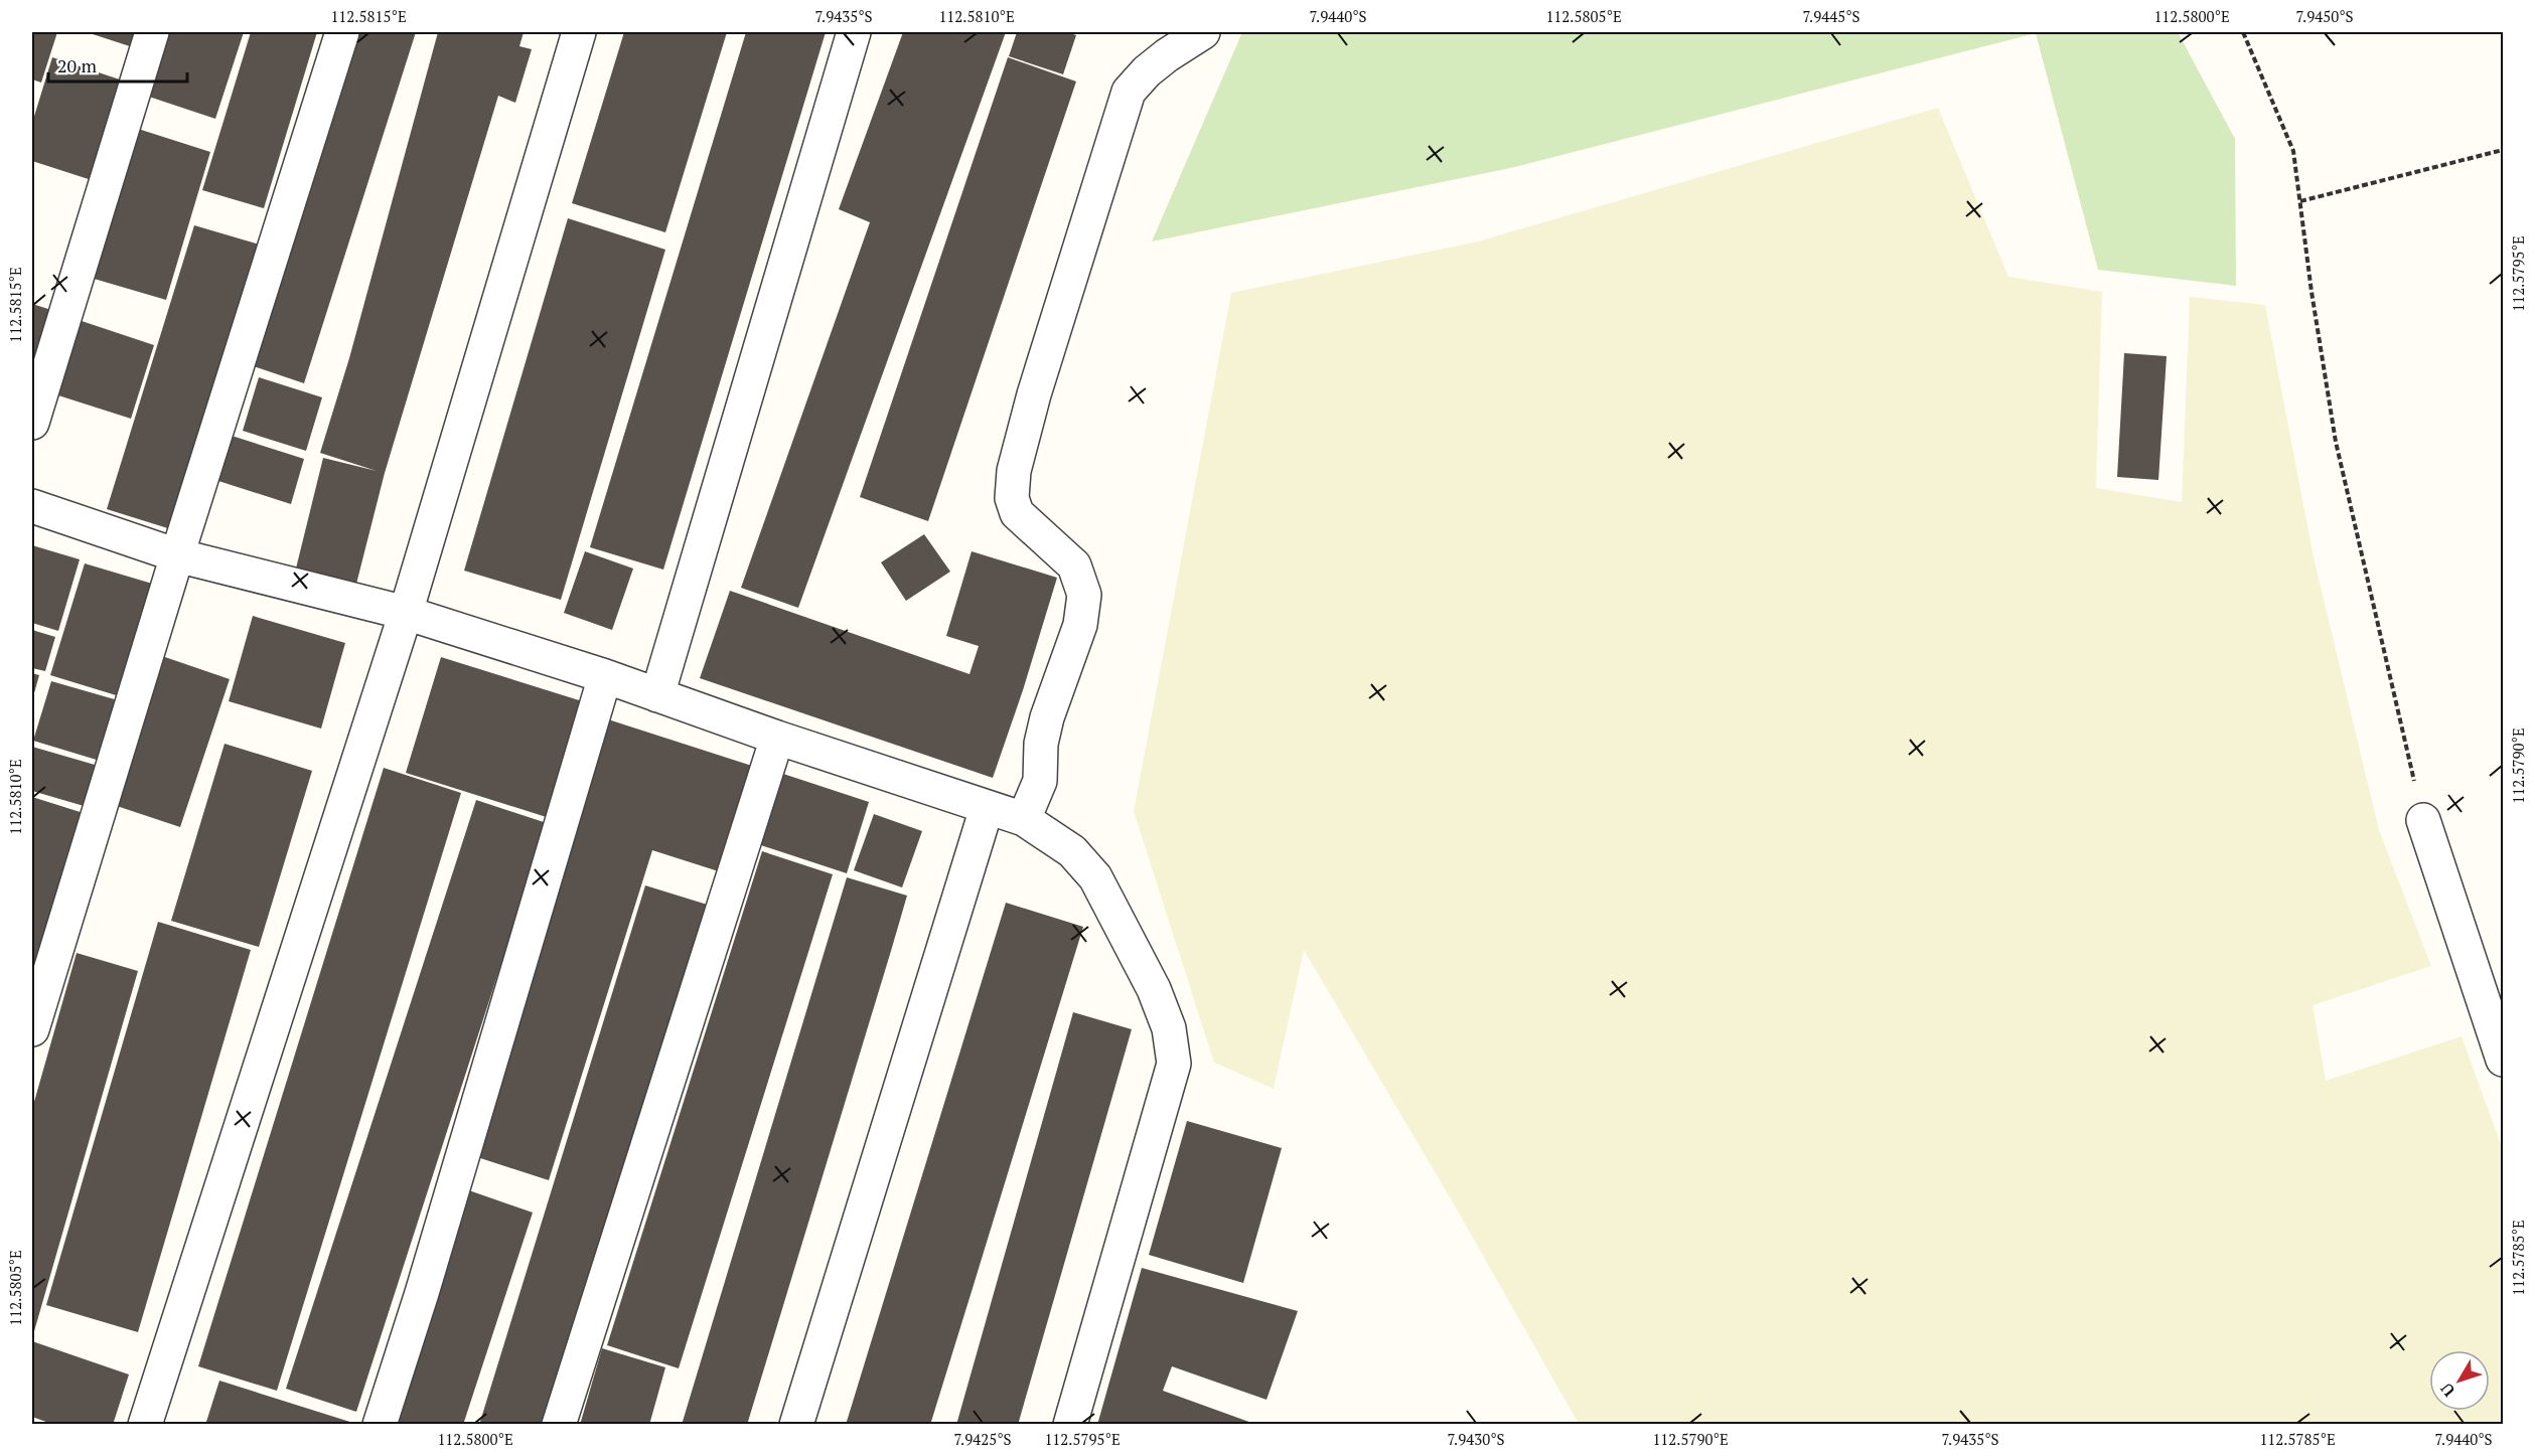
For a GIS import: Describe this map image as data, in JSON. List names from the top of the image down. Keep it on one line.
{"scale_bar":"20 m","north":"bottom left","coordinates":["112.5815°E","7.9435°S","112.5810°E","7.9440°S","112.5805°E","7.9445°S","112.5800°E","7.9450°S","112.5795°E","112.5790°E","112.5785°E","7.9425°S","7.9430°S"]}
